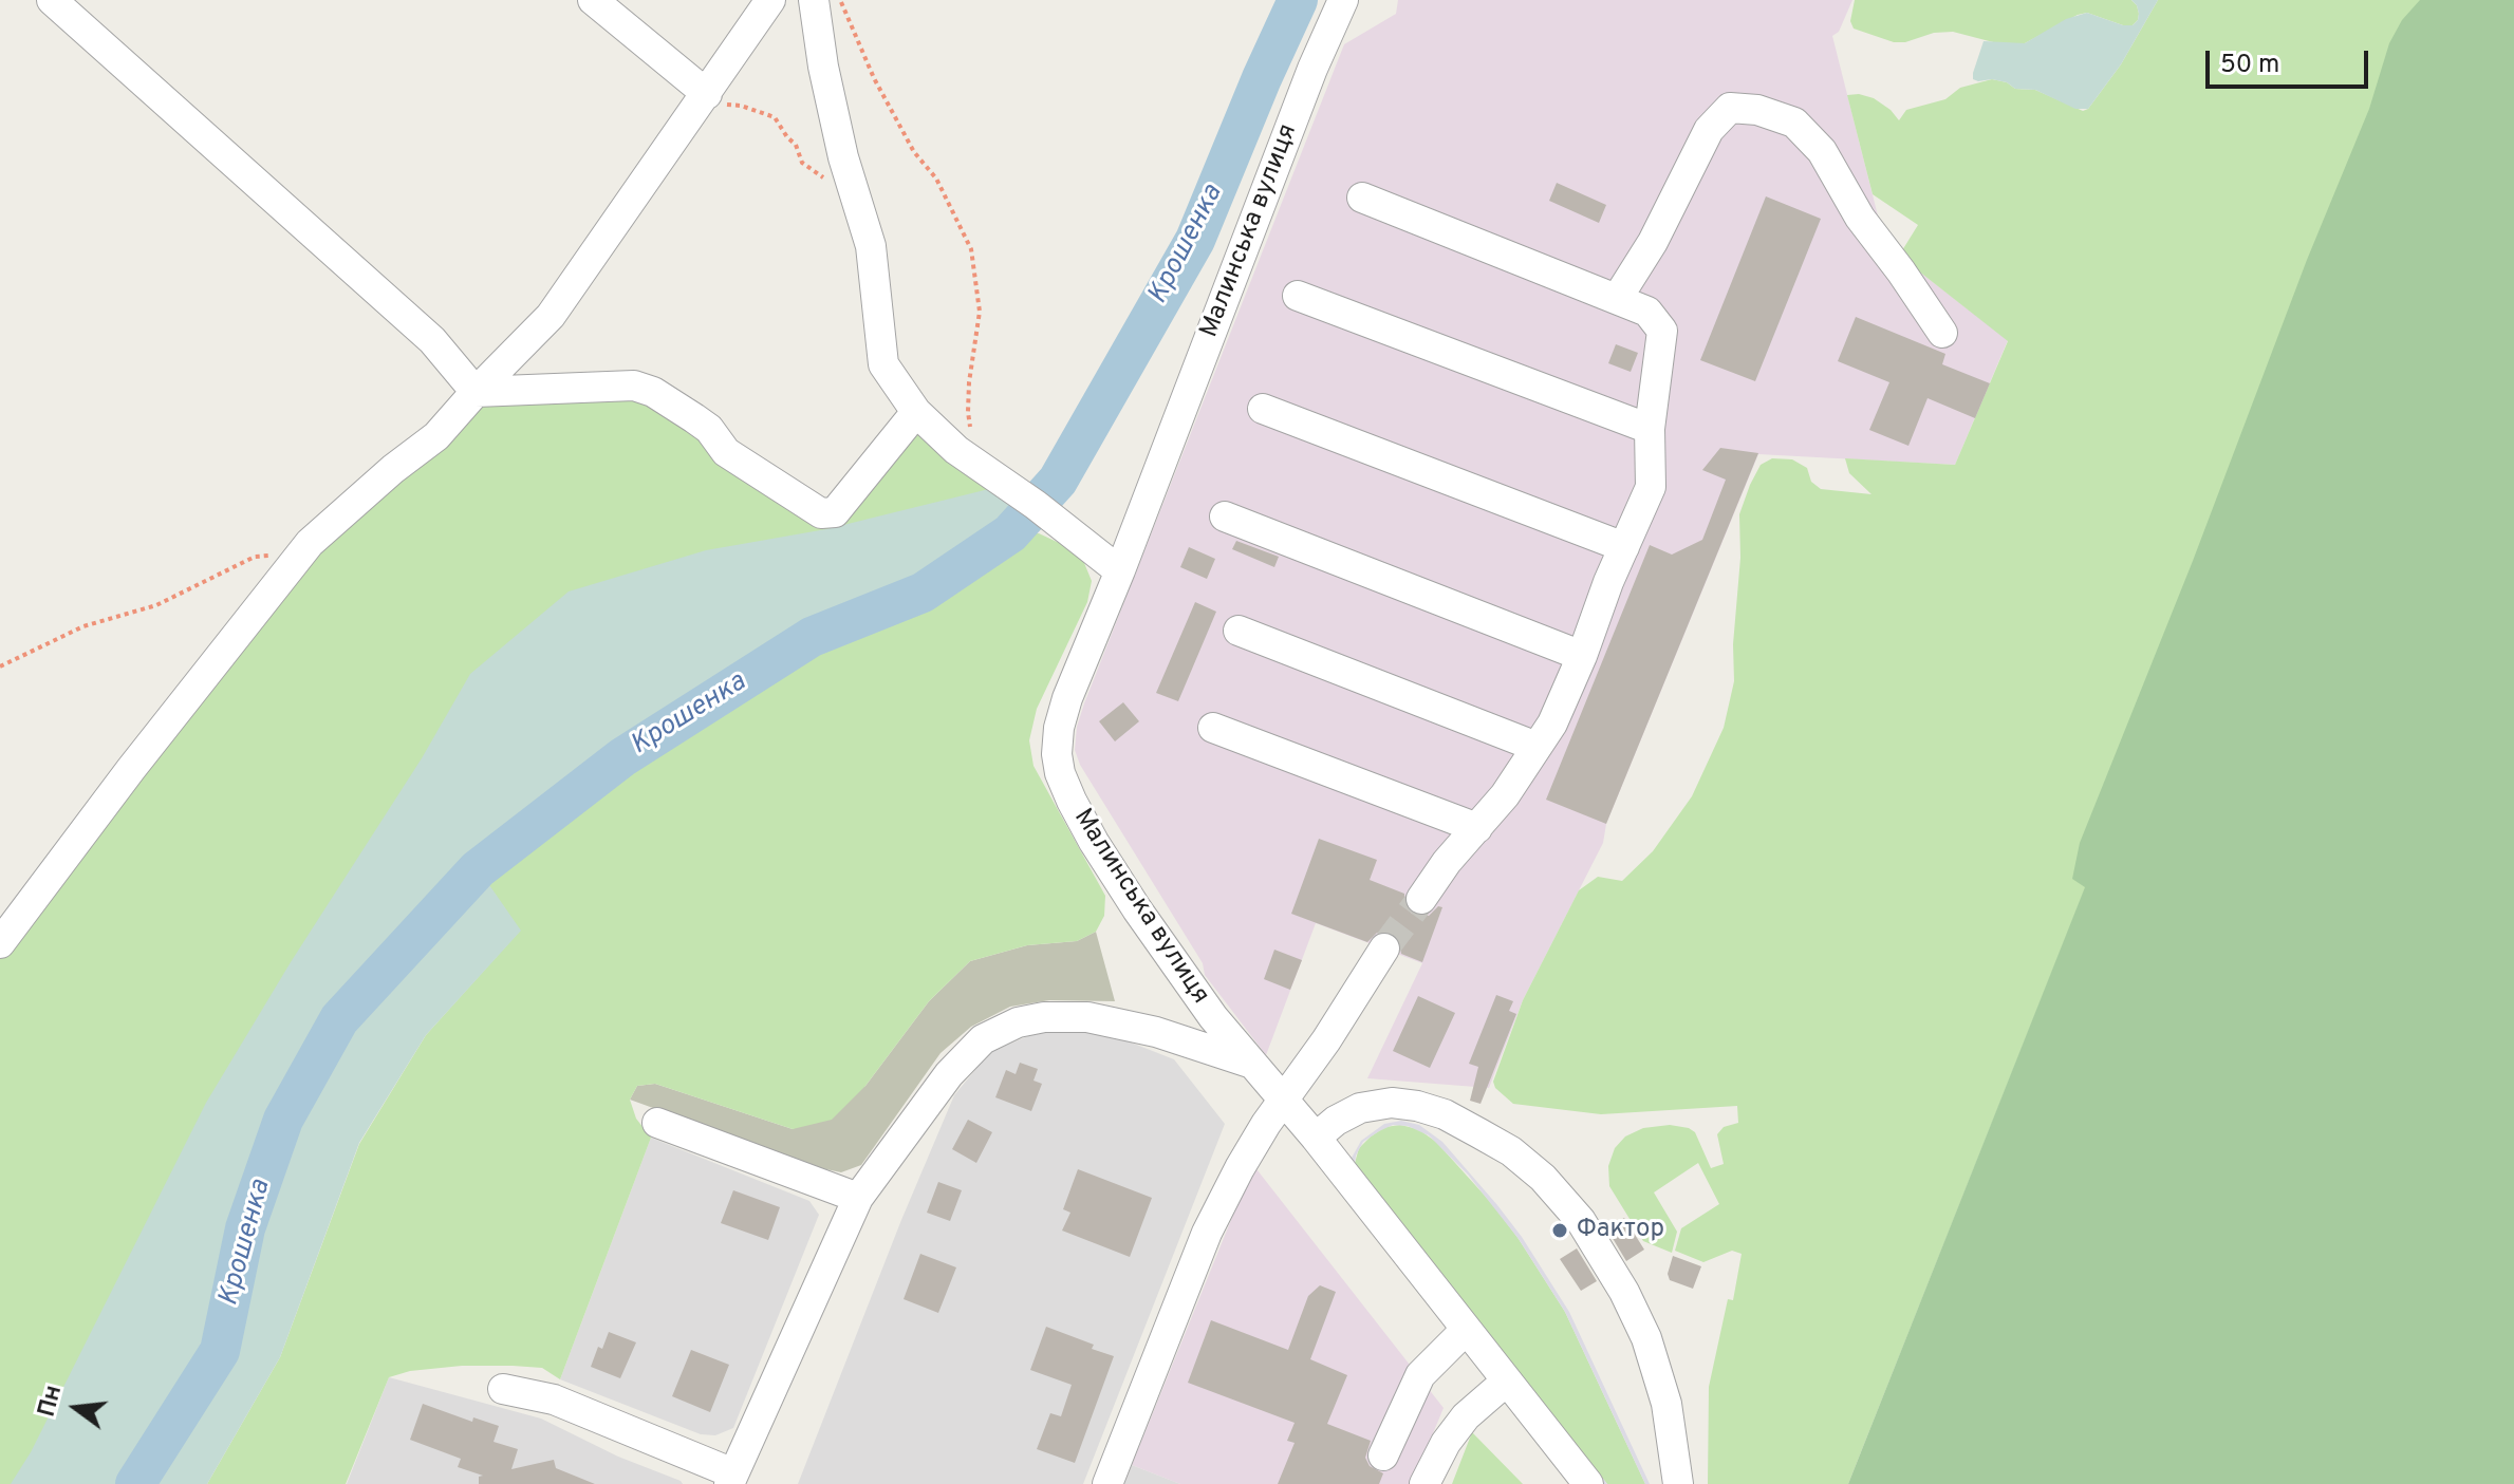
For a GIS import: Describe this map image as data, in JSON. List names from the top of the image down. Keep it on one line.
{"streets":{"street":["Малинська вулиця"]},"water":["Крошенка"],"places":["Фактор"],"scale_bar":"50 m","north":"left"}
